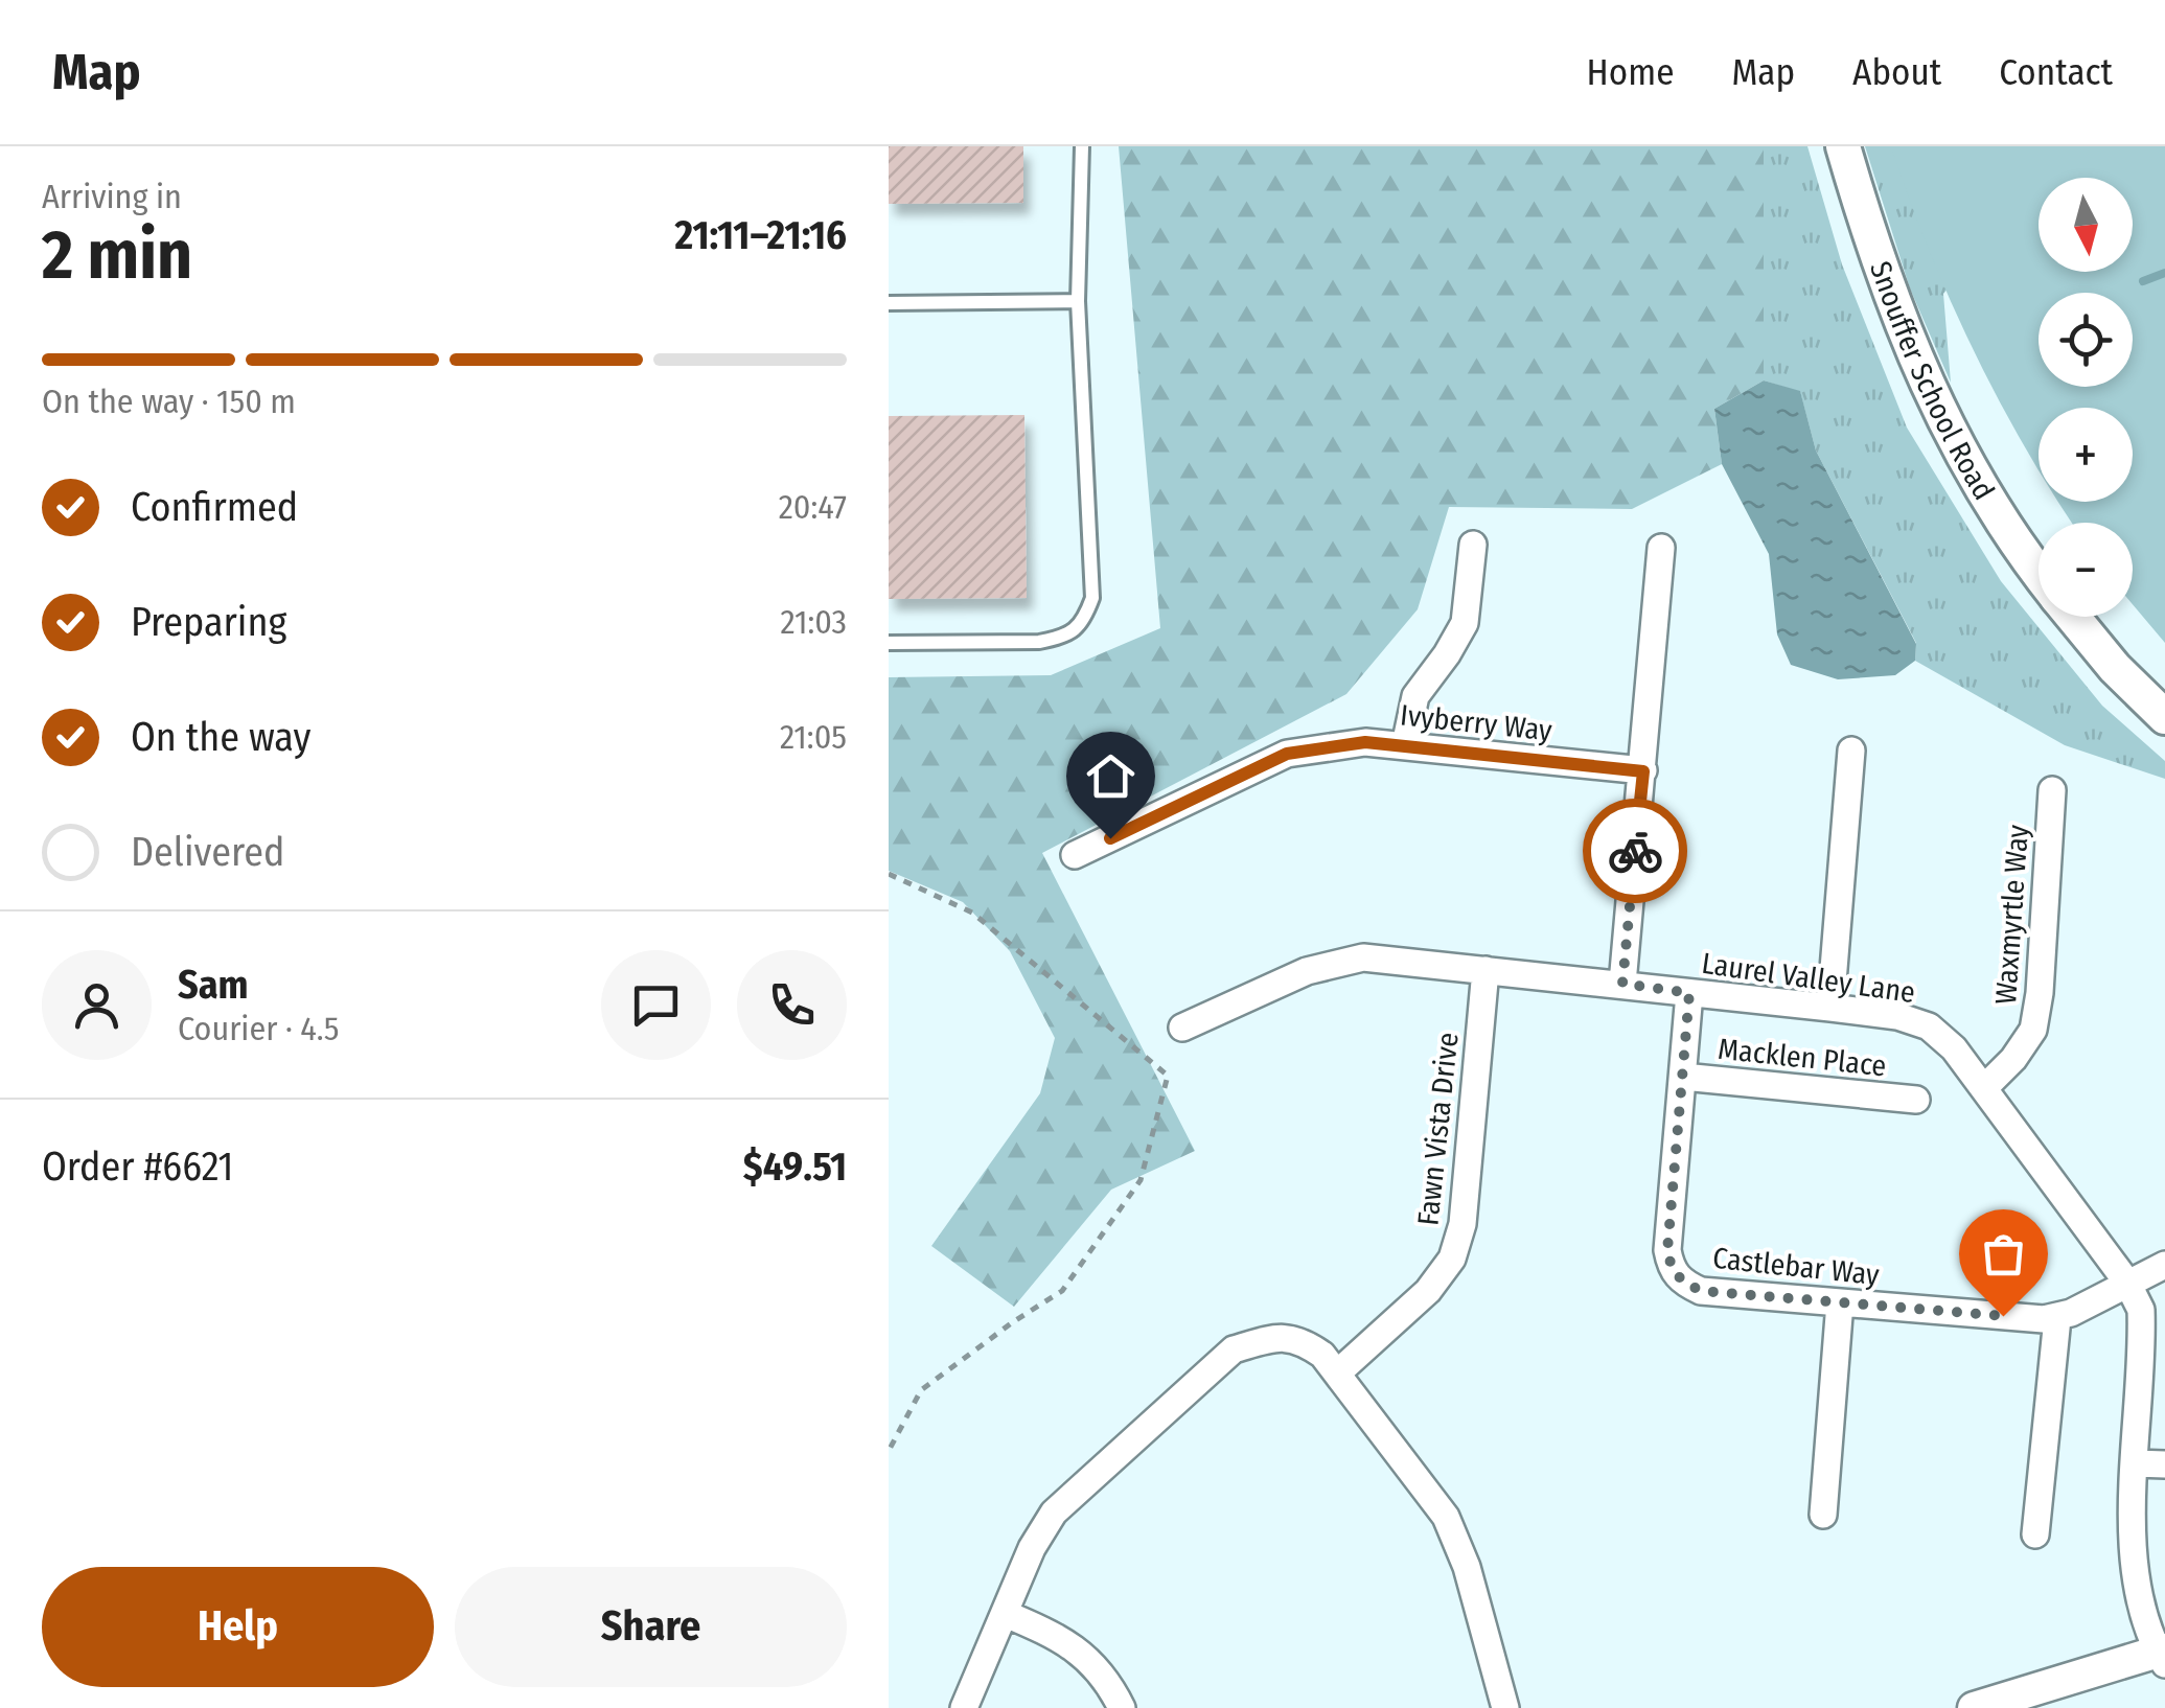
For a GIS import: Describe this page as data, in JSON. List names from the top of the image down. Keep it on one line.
{"streets":{"main road":["Snouffer School Road"],"street":["Ivyberry Way","Waxmyrtle Way","Laurel Valley Lane","Macklen Place","Fawn Vista Drive","Castlebar Way"]},"crossings":[["Waxmyrtle Way","Laurel Valley Lane"],["Laurel Valley Lane","Fawn Vista Drive"],["Laurel Valley Lane","Castlebar Way"],["Macklen Place","Castlebar Way"]],"north":"bottom","page":{"header":"Map","nav":["Home","Map","About","Contact"],"heading":["2 min","Arriving in","21:11–21:16"],"panel":["Sam","Courier · 4.5","Order #6621","$49.51"],"map_buttons":["+","−"],"bar":"On the way · 150 m","list":[["Confirmed","20:47"],["Preparing","21:03"],["On the way","21:05"],"Delivered"],"buttons":["Help","Share"]}}
